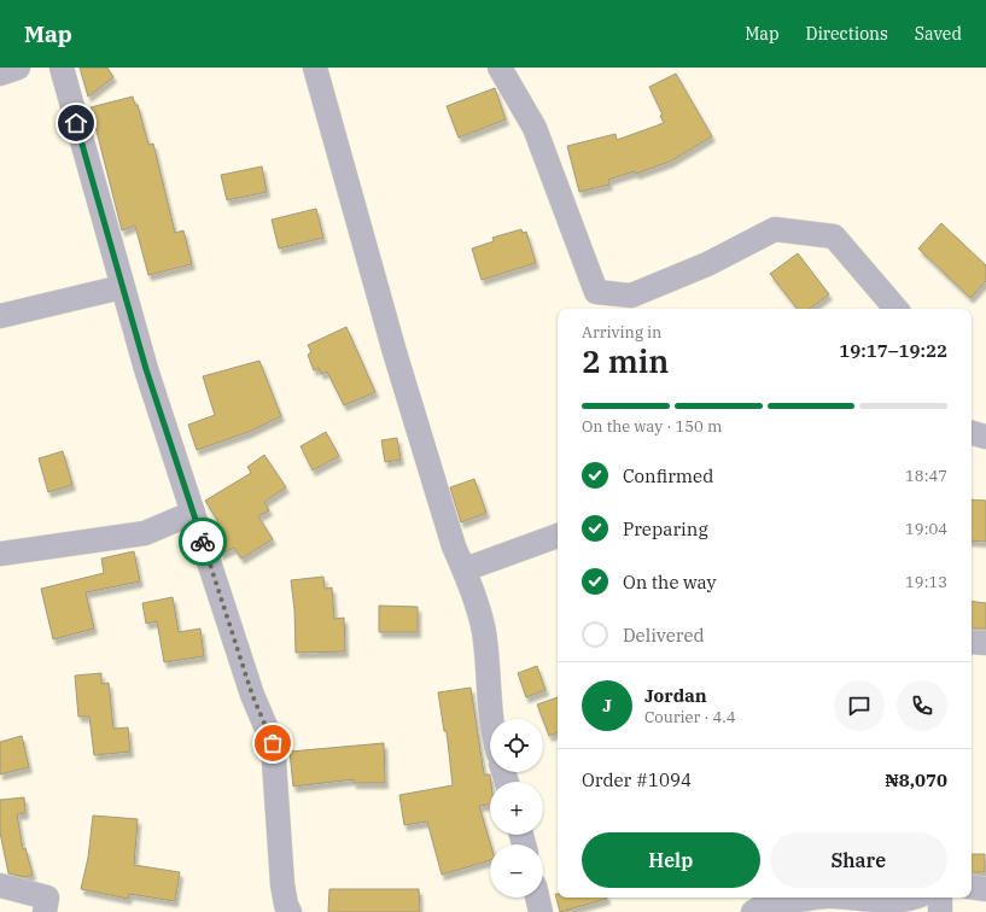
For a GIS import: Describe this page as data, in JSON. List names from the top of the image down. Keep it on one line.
{"page":{"header":"Map","nav":["Map","Directions","Saved"],"heading":["2 min","Arriving in","19:17–19:22"],"panel":["Jordan","Courier · 4.4","Order #1094","₦8,070"],"bar":"On the way · 150 m","list":[["Confirmed","18:47"],["Preparing","19:04"],["On the way","19:13"],"Delivered"],"round":"J","map_buttons":["+","−"],"buttons":["Help","Share"]}}
